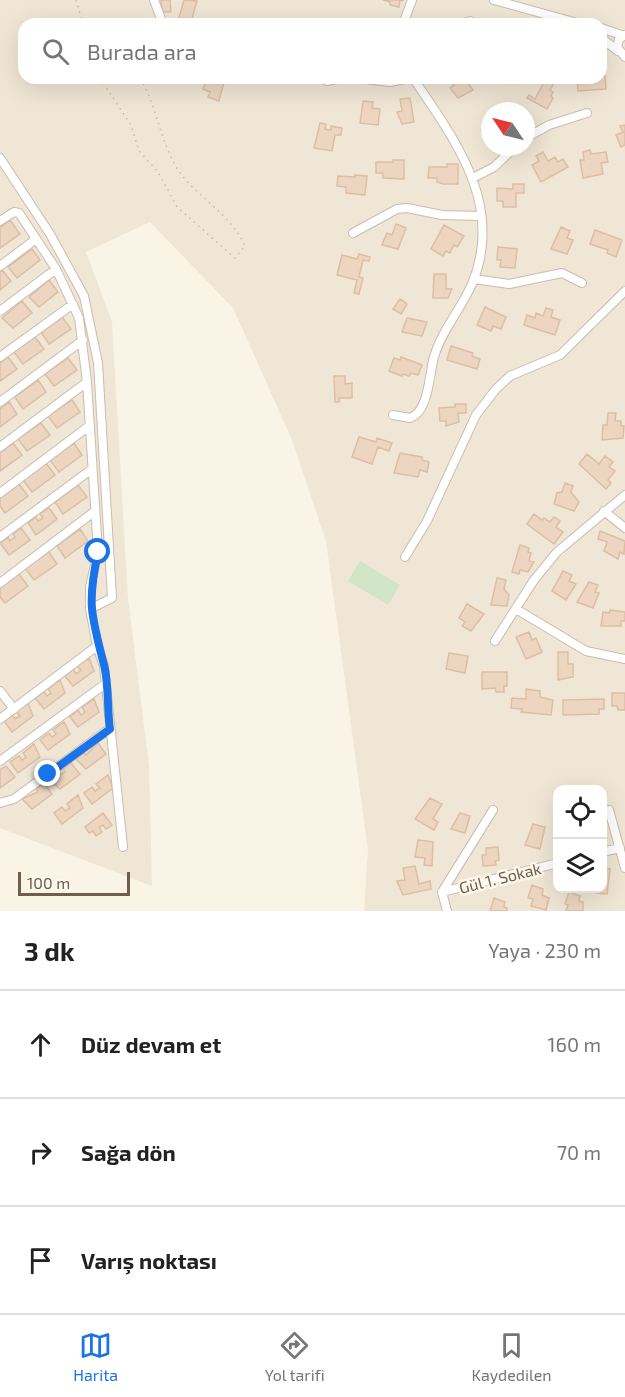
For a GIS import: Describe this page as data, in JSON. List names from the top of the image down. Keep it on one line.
{"streets":{"street":["Gül 1. Sokak"]},"scale_bar":"100 m","north":"top left","page":{"search":"Burada ara","scale":"100 m","heading":["3 dk","Yaya · 230 m"],"list":[["Düz devam et","160 m"],["Sağa dön","70 m"],"Varış noktası"],"nav":["Harita","Yol tarifi","Kaydedilen"]}}
